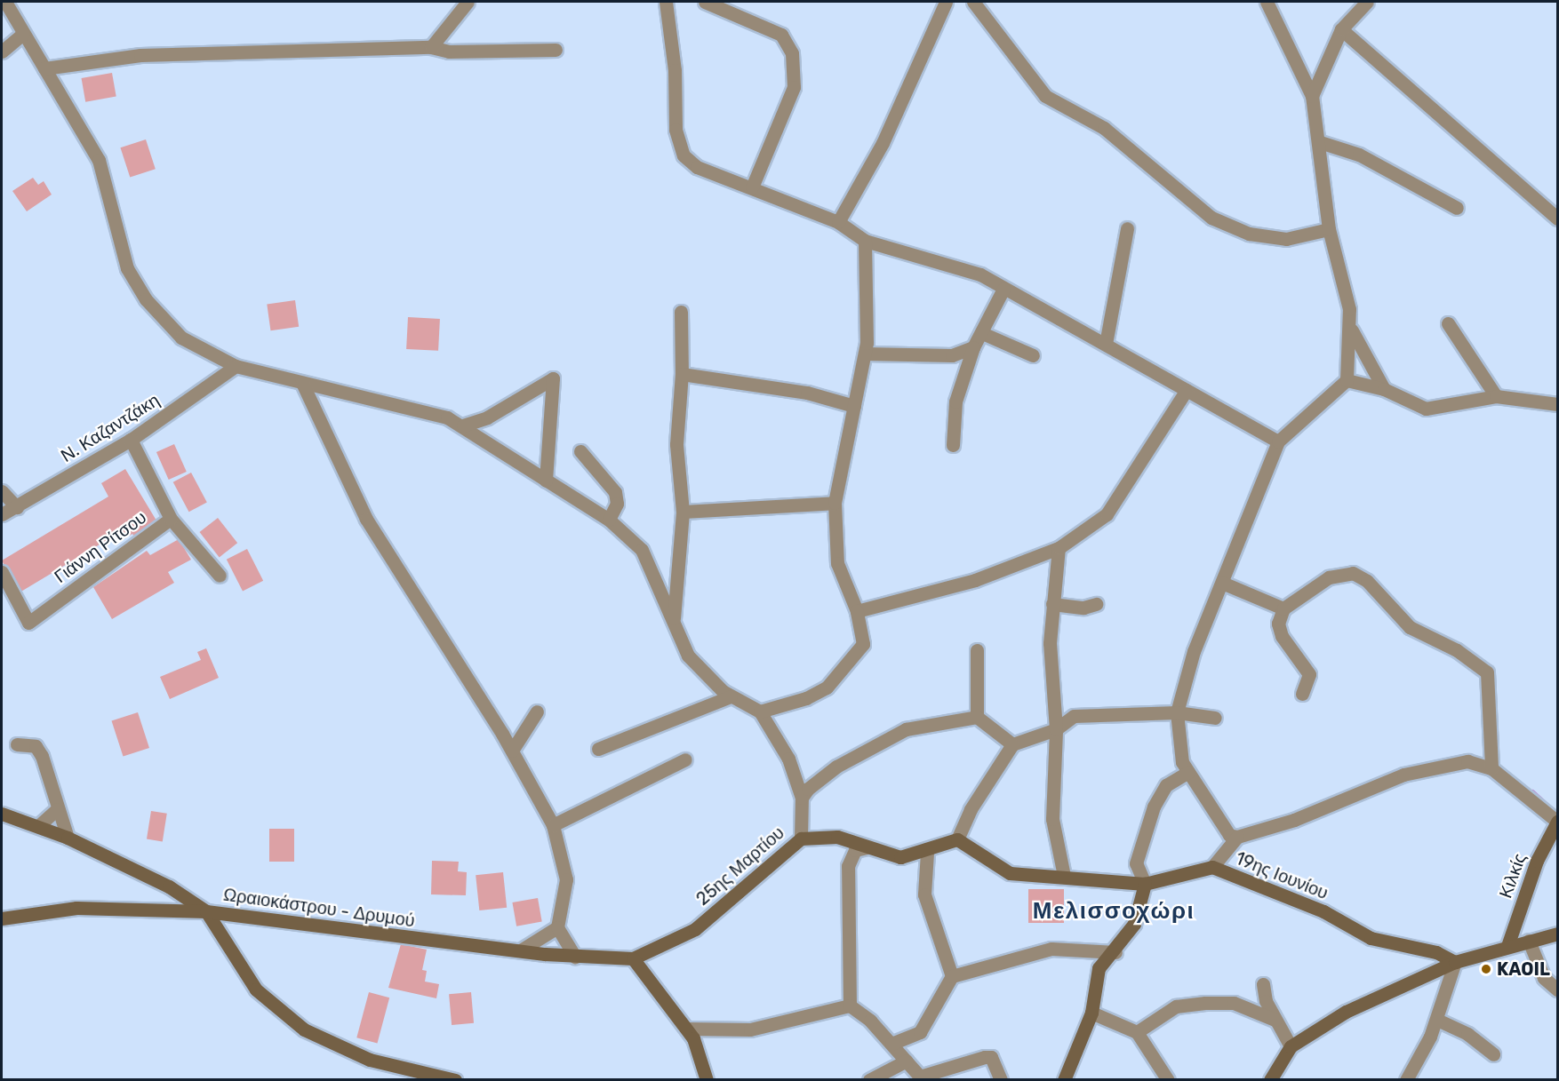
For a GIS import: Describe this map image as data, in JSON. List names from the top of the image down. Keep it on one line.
{"streets":{"main road":["25ης Μαρτίου","19ης Ιουνίου","Κιλκίς","Ωραιοκάστρου - Δρυμού"],"street":["Ν. Καζαντζάκη","Γιάννη Ρίτσου"]},"crossings":[["Ν. Καζαντζάκη","Γιάννη Ρίτσου"],["25ης Μαρτίου","Ωραιοκάστρου - Δρυμού"]],"districts":["Μελισσοχώρι"],"places":["KAOIL"]}
